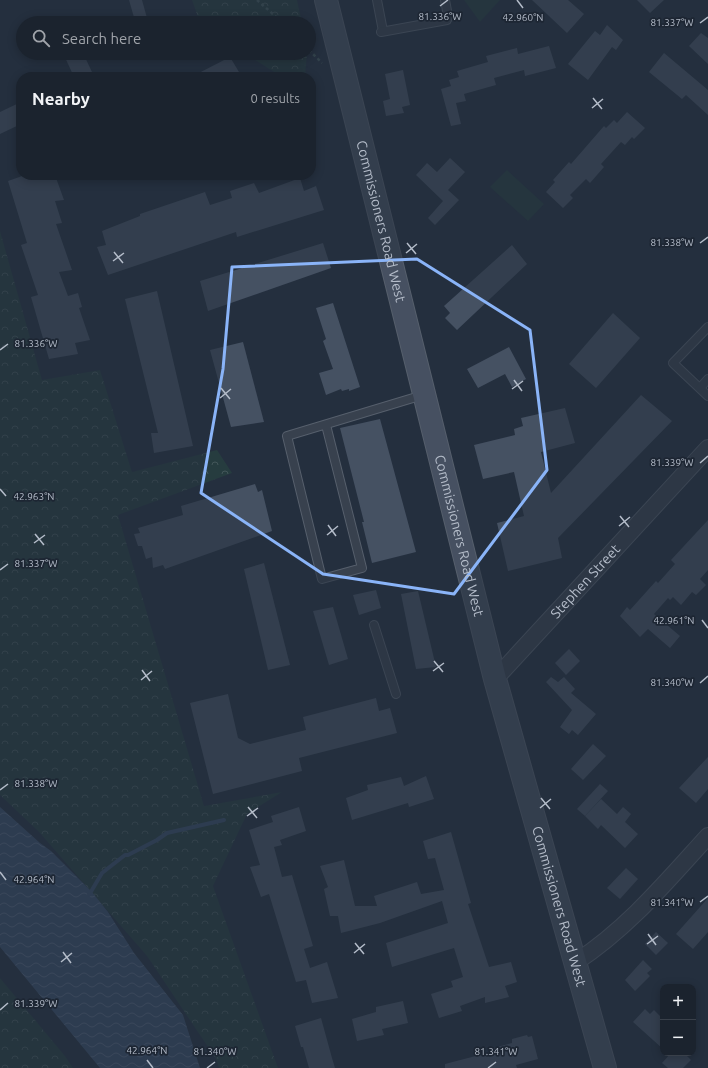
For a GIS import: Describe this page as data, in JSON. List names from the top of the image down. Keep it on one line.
{"streets":{"main road":["Commissioners Road West"],"street":["Stephen Street"]},"crossings":[["Commissioners Road West","Stephen Street"]],"page":{"search":"Search here","heading":["Nearby","0 results"],"map_buttons":["+","−"]},"coordinates":["81.336°W","42.960°N","81.337°W","81.338°W","81.339°W","42.963°N","42.961°N","81.340°W","42.964°N","81.341°W"]}
